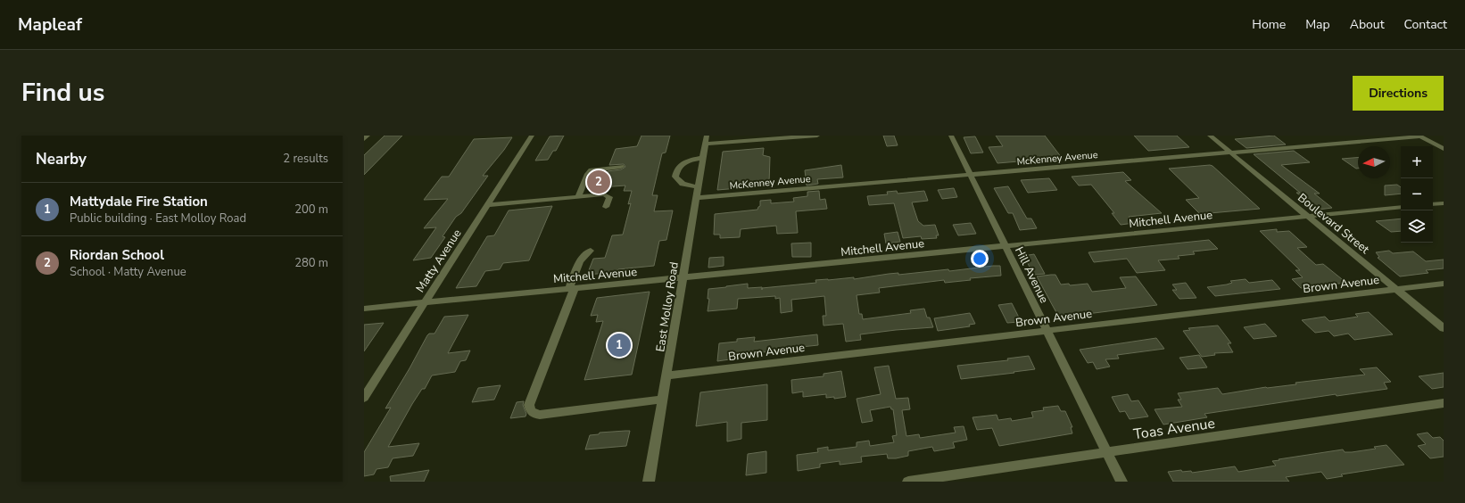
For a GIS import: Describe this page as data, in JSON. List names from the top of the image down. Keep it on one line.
{"streets":{"street":["McKenney Avenue","Mitchell Avenue","Boulevard Street","Matty Avenue","Hill Avenue","Brown Avenue","East Molloy Road","Toas Avenue"]},"crossings":[["McKenney Avenue","Boulevard Street"],["McKenney Avenue","Hill Avenue"],["McKenney Avenue","East Molloy Road"],["Mitchell Avenue","Boulevard Street"],["Mitchell Avenue","Matty Avenue"],["Mitchell Avenue","Hill Avenue"],["Mitchell Avenue","East Molloy Road"],["Boulevard Street","Brown Avenue"],["Hill Avenue","Brown Avenue"],["Hill Avenue","Toas Avenue"],["Brown Avenue","East Molloy Road"]],"north":"left","page":{"header":"Mapleaf","nav":["Home","Map","About","Contact"],"title":"Find us","buttons":"Directions","heading":["Nearby","2 results"],"map_buttons":["+","−"],"pins":["2","1"],"list":[{"mark":"1","name":"Mattydale Fire Station","note":"Public building · East Molloy Road","value":"200 m"},{"mark":"2","name":"Riordan School","note":"School · Matty Avenue","value":"280 m"}]}}
